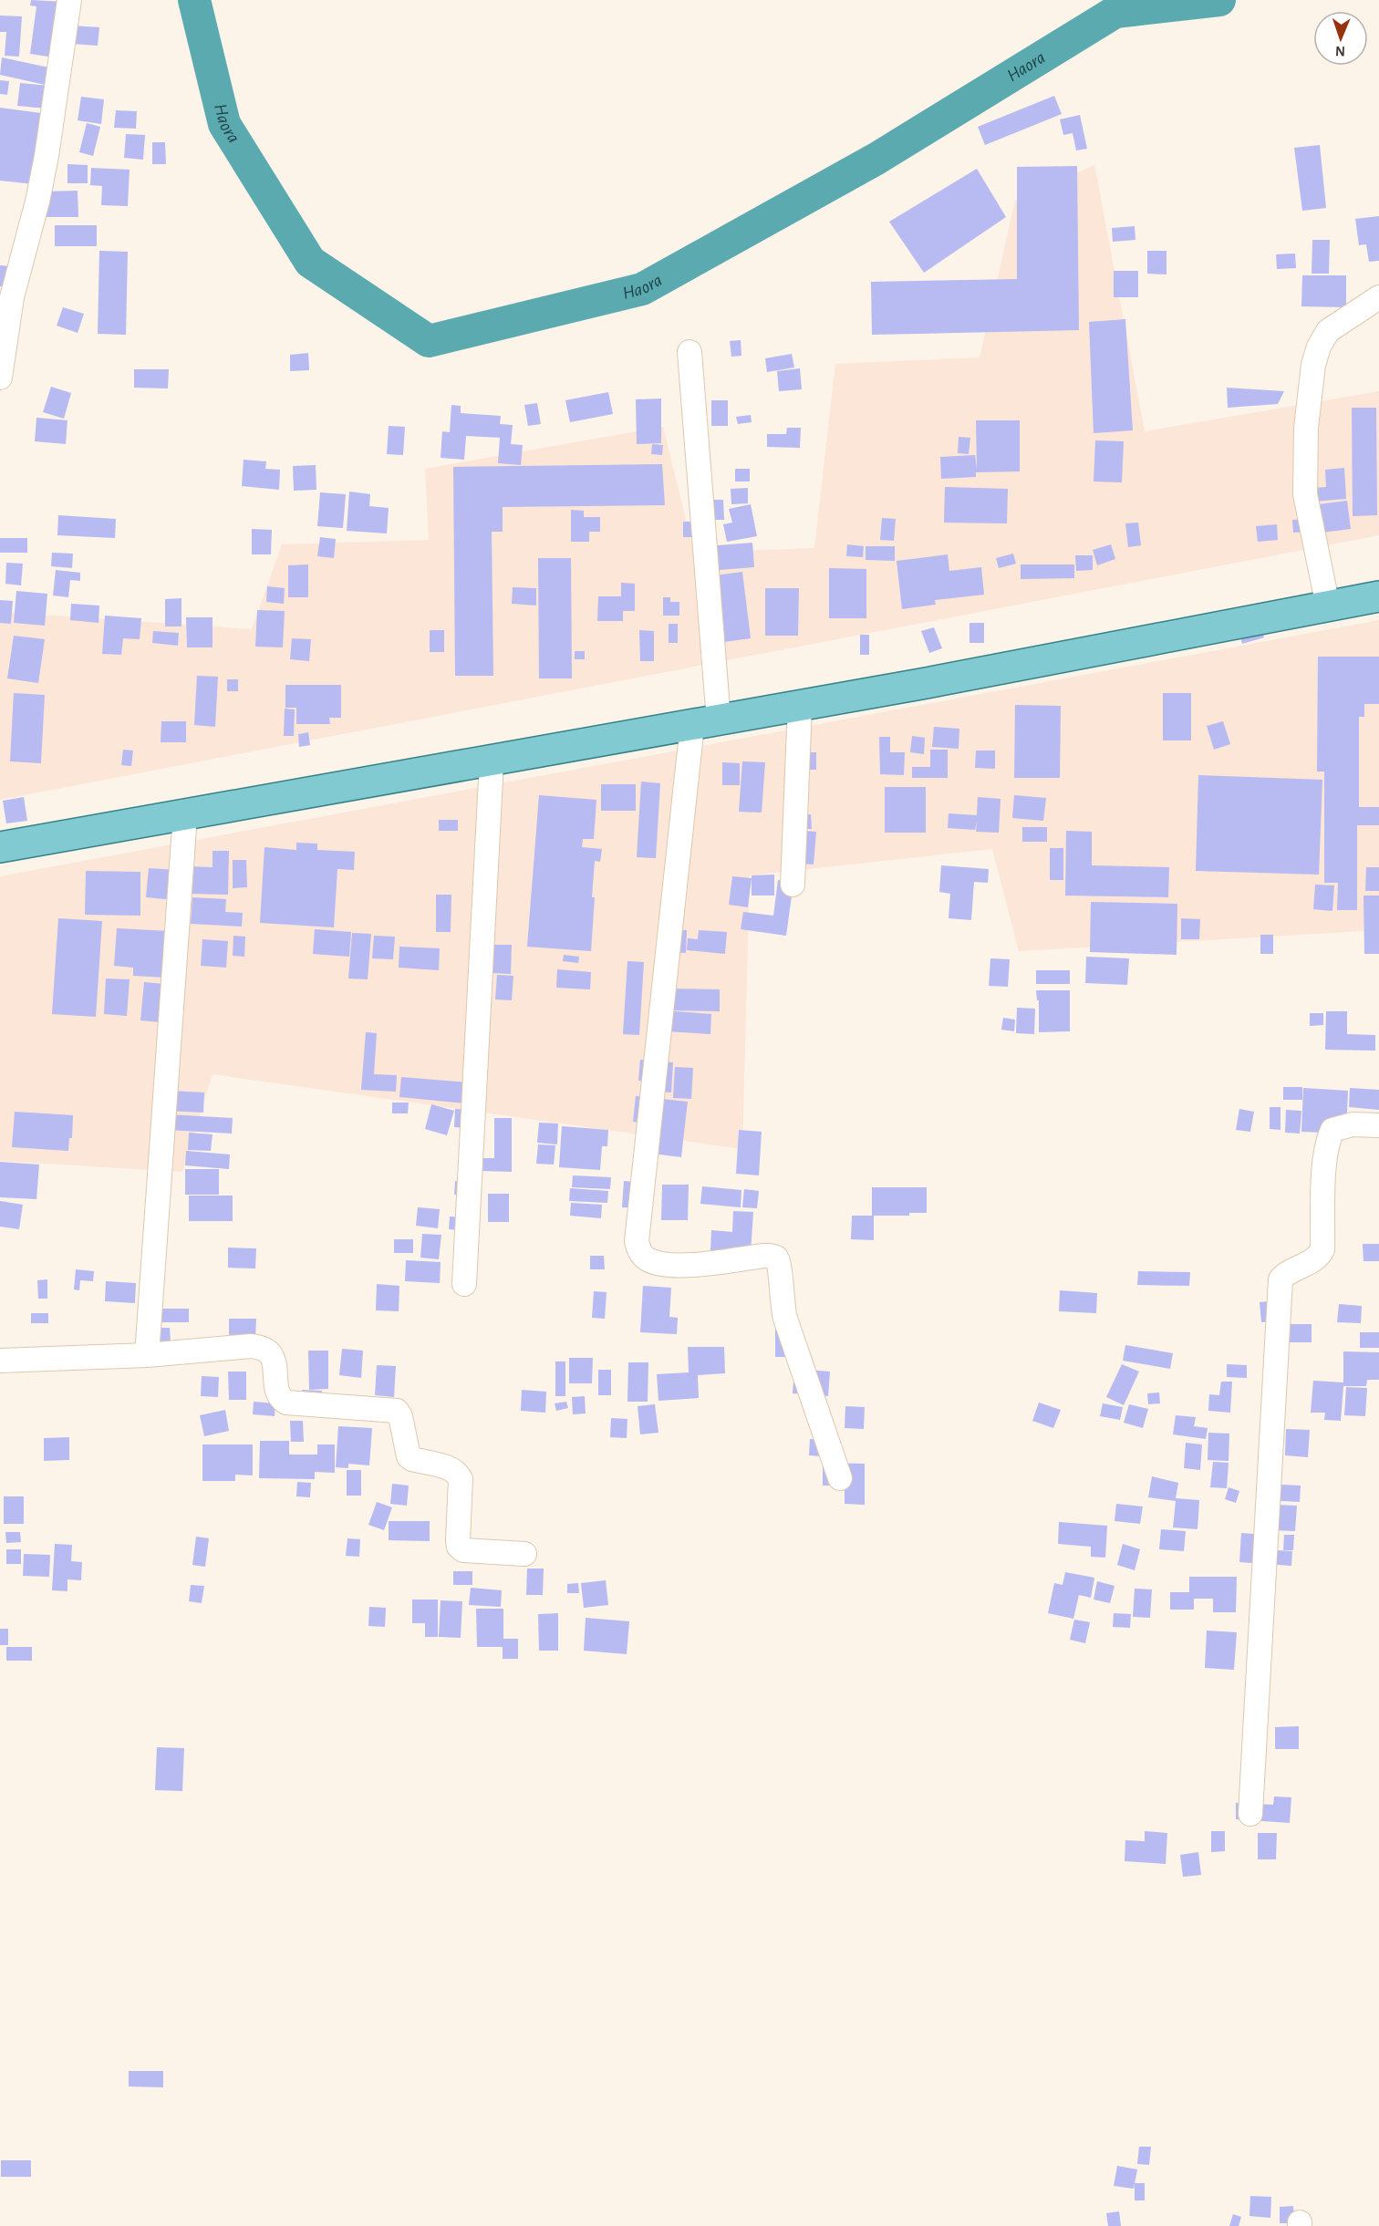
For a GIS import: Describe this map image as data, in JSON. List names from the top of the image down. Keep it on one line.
{"water":["Haora"],"north":"bottom"}
